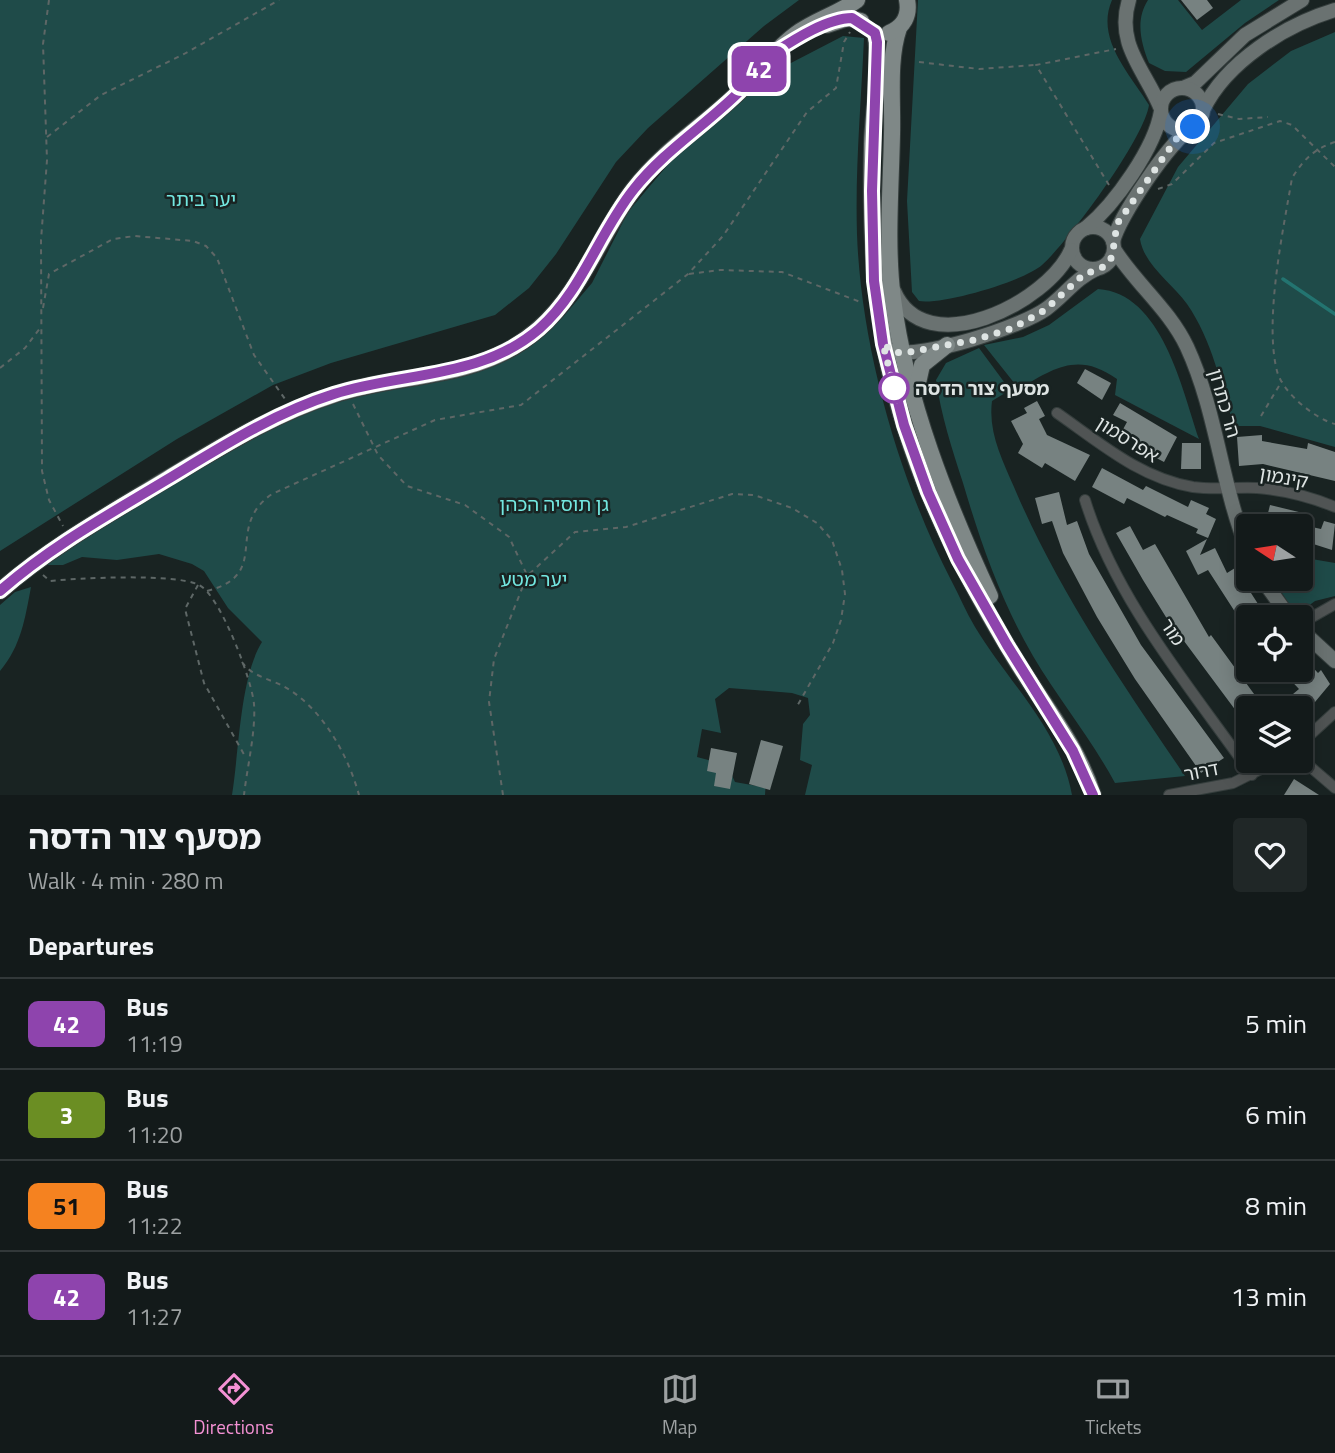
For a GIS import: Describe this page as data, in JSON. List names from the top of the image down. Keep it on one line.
{"streets":{"street":["הר כתרון","אפרסמון","קינמון","מור","דרור"]},"crossings":[["הר כתרון","אפרסמון"],["הר כתרון","קינמון"],["אפרסמון","קינמון"],["מור","דרור"]],"parks":["יער ביתר","גן תוסיה הכהן","יער מטע"],"places":["מסעף צור הדסה"],"lines":["bus line 42"],"north":"left","page":{"on_map":"42","heading":[["מסעף צור הדסה","Walk · 4 min · 280 m"],"Departures"],"list":[{"mark":"42","name":"Bus","note":"11:19","value":"5 min"},{"mark":"3","name":"Bus","note":"11:20","value":"6 min"},{"mark":"51","name":"Bus","note":"11:22","value":"8 min"},{"mark":"42","name":"Bus","note":"11:27","value":"13 min"}],"tabs":["Directions","Map","Tickets"]}}
